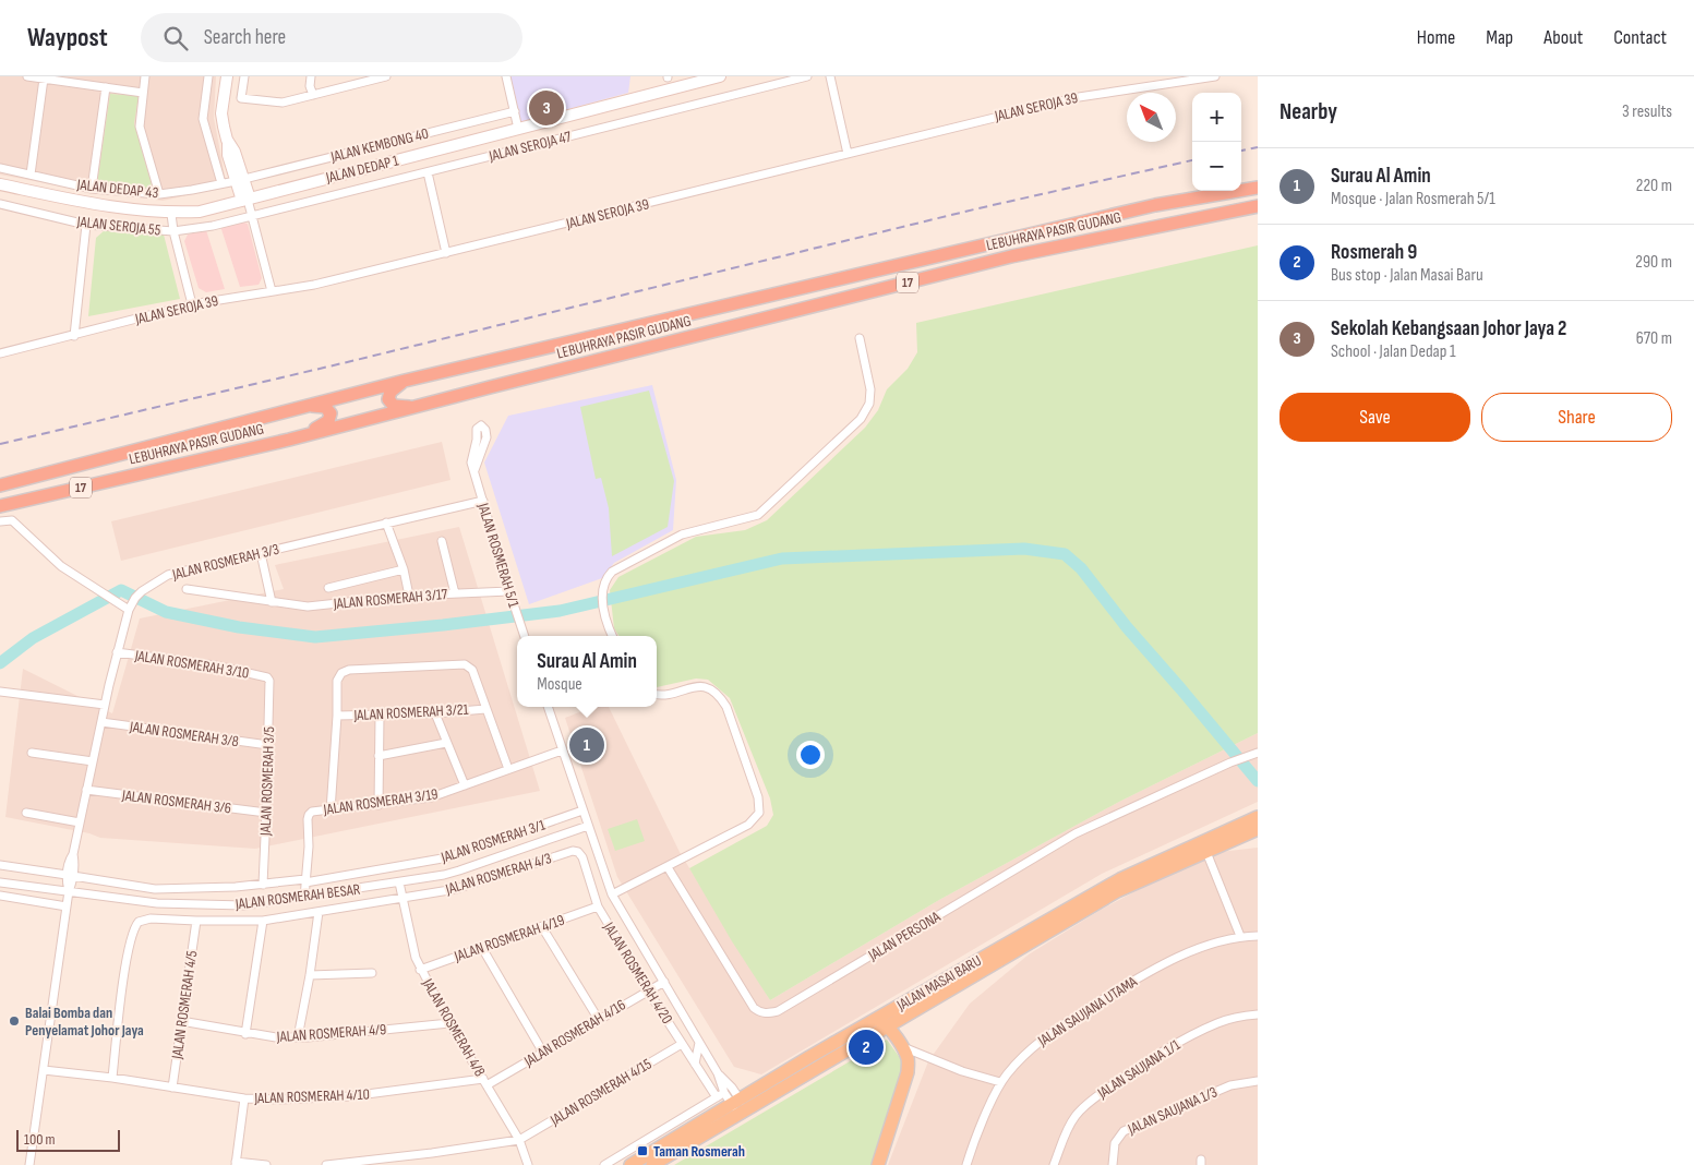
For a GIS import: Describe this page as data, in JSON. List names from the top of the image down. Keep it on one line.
{"streets":{"highway":["LEBUHRAYA PASIR GUDANG","17"],"main road":["JALAN DEDAP 1","JALAN MASAI BARU"],"street":["JALAN SEROJA 39","JALAN KEMBONG 40","JALAN SEROJA 47","JALAN DEDAP 43","JALAN SEROJA 55","JALAN ROSMERAH 5/1","JALAN ROSMERAH 3/3","JALAN ROSMERAH 3/17","JALAN ROSMERAH 3/10","JALAN ROSMERAH 3/21","JALAN ROSMERAH 3/8","JALAN ROSMERAH 3/5","JALAN ROSMERAH 3/6","JALAN ROSMERAH 3/19","JALAN ROSMERAH 3/1","JALAN ROSMERAH 4/3","JALAN ROSMERAH BESAR","JALAN PERSONA","JALAN ROSMERAH 4/19","JALAN ROSMERAH 4/20","JALAN ROSMERAH 4/5","JALAN SAUJANA UTAMA","JALAN ROSMERAH 4/8","JALAN ROSMERAH 4/9","JALAN ROSMERAH 4/16","JALAN SAUJANA 1/1","JALAN ROSMERAH 4/15","JALAN ROSMERAH 4/10","JALAN SAUJANA 1/3"]},"crossings":[["JALAN KEMBONG 40","JALAN DEDAP 43"],["JALAN SEROJA 47","JALAN SEROJA 55"],["JALAN ROSMERAH 5/1","JALAN ROSMERAH 3/3"],["JALAN ROSMERAH 5/1","JALAN ROSMERAH 3/17"],["JALAN ROSMERAH 3/3","JALAN ROSMERAH 3/10"],["JALAN ROSMERAH 3/3","JALAN ROSMERAH 3/8"],["JALAN ROSMERAH 3/3","JALAN ROSMERAH 3/6"],["JALAN ROSMERAH 3/3","JALAN ROSMERAH 3/1"],["JALAN ROSMERAH 3/3","JALAN ROSMERAH BESAR"],["JALAN ROSMERAH 3/3","JALAN ROSMERAH 4/10"],["JALAN ROSMERAH 3/10","JALAN ROSMERAH 3/5"],["JALAN ROSMERAH 3/8","JALAN ROSMERAH 3/5"],["JALAN ROSMERAH 3/5","JALAN ROSMERAH 3/6"],["JALAN ROSMERAH 3/5","JALAN ROSMERAH 3/1"],["JALAN ROSMERAH 3/19","JALAN ROSMERAH 3/1"],["JALAN ROSMERAH 3/19","JALAN ROSMERAH BESAR"],["JALAN ROSMERAH 4/3","JALAN ROSMERAH 4/20"],["JALAN ROSMERAH 4/3","JALAN ROSMERAH 4/5"],["JALAN ROSMERAH 4/3","JALAN ROSMERAH 4/8"],["JALAN ROSMERAH 4/3","JALAN ROSMERAH 4/10"],["JALAN ROSMERAH BESAR","JALAN ROSMERAH 4/8"],["JALAN ROSMERAH 4/19","JALAN ROSMERAH 4/20"],["JALAN ROSMERAH 4/19","JALAN ROSMERAH 4/8"],["JALAN ROSMERAH 4/20","JALAN ROSMERAH 4/16"],["JALAN ROSMERAH 4/20","JALAN ROSMERAH 4/15"],["JALAN ROSMERAH 4/5","JALAN ROSMERAH 4/9"],["JALAN ROSMERAH 4/5","JALAN ROSMERAH 4/10"],["JALAN ROSMERAH 4/8","JALAN ROSMERAH 4/9"],["JALAN ROSMERAH 4/8","JALAN ROSMERAH 4/16"],["JALAN ROSMERAH 4/8","JALAN ROSMERAH 4/15"],["JALAN ROSMERAH 4/8","JALAN ROSMERAH 4/10"],["JALAN ROSMERAH 4/16","JALAN ROSMERAH 4/10"]],"places":{"other":["Balai Bomba dan Penyelamat Johor Jaya"],"transit":["Taman Rosmerah"]},"scale_bar":"100 m","north":"top left","page":{"header":"Waypost","search":"Search here","nav":["Home","Map","About","Contact"],"heading":["Nearby","3 results"],"pins":["3","1","2"],"map_buttons":["+","−"],"list":[{"mark":"1","name":"Surau Al Amin","note":"Mosque · Jalan Rosmerah 5/1","value":"220 m"},{"mark":"2","name":"Rosmerah 9","note":"Bus stop · Jalan Masai Baru","value":"290 m"},{"mark":"3","name":"Sekolah Kebangsaan Johor Jaya 2","note":"School · Jalan Dedap 1","value":"670 m"}],"buttons":["Save","Share"],"popup":["Surau Al Amin","Mosque"],"scale":"100 m"}}
